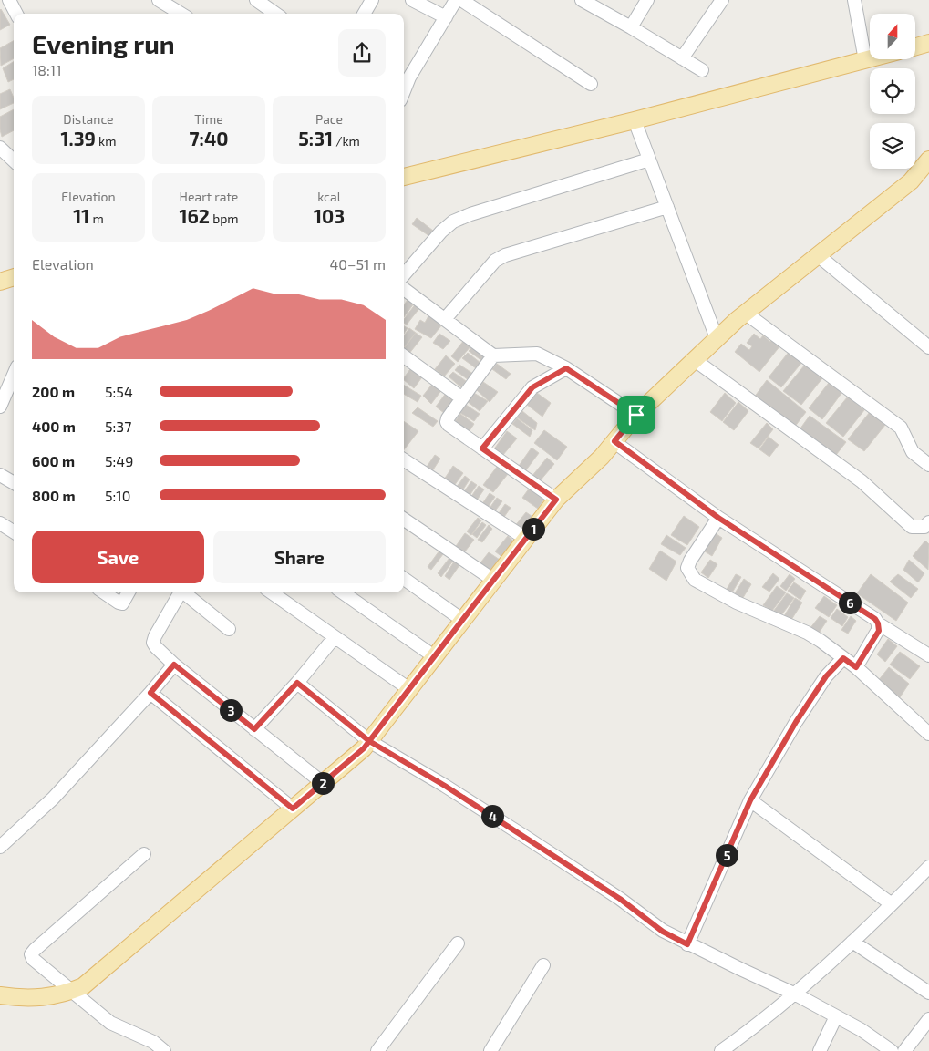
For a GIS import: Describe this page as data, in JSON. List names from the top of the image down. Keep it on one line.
{"north":"top","page":{"heading":["Evening run","18:11"],"stats":[["Distance","1.39 km"],["Time","7:40"],["Pace","5:31 /km"],["Elevation","11 m"],["Heart rate","162 bpm"],["kcal","103"]],"chart":["Elevation","40–51 m"],"list":[{"name":"200 m","note":"5:54"},{"name":"400 m","note":"5:37"},{"name":"600 m","note":"5:49"},{"name":"800 m","note":"5:10"}],"pins":["1","6","3","2","4","5"],"buttons":["Save","Share"]}}
